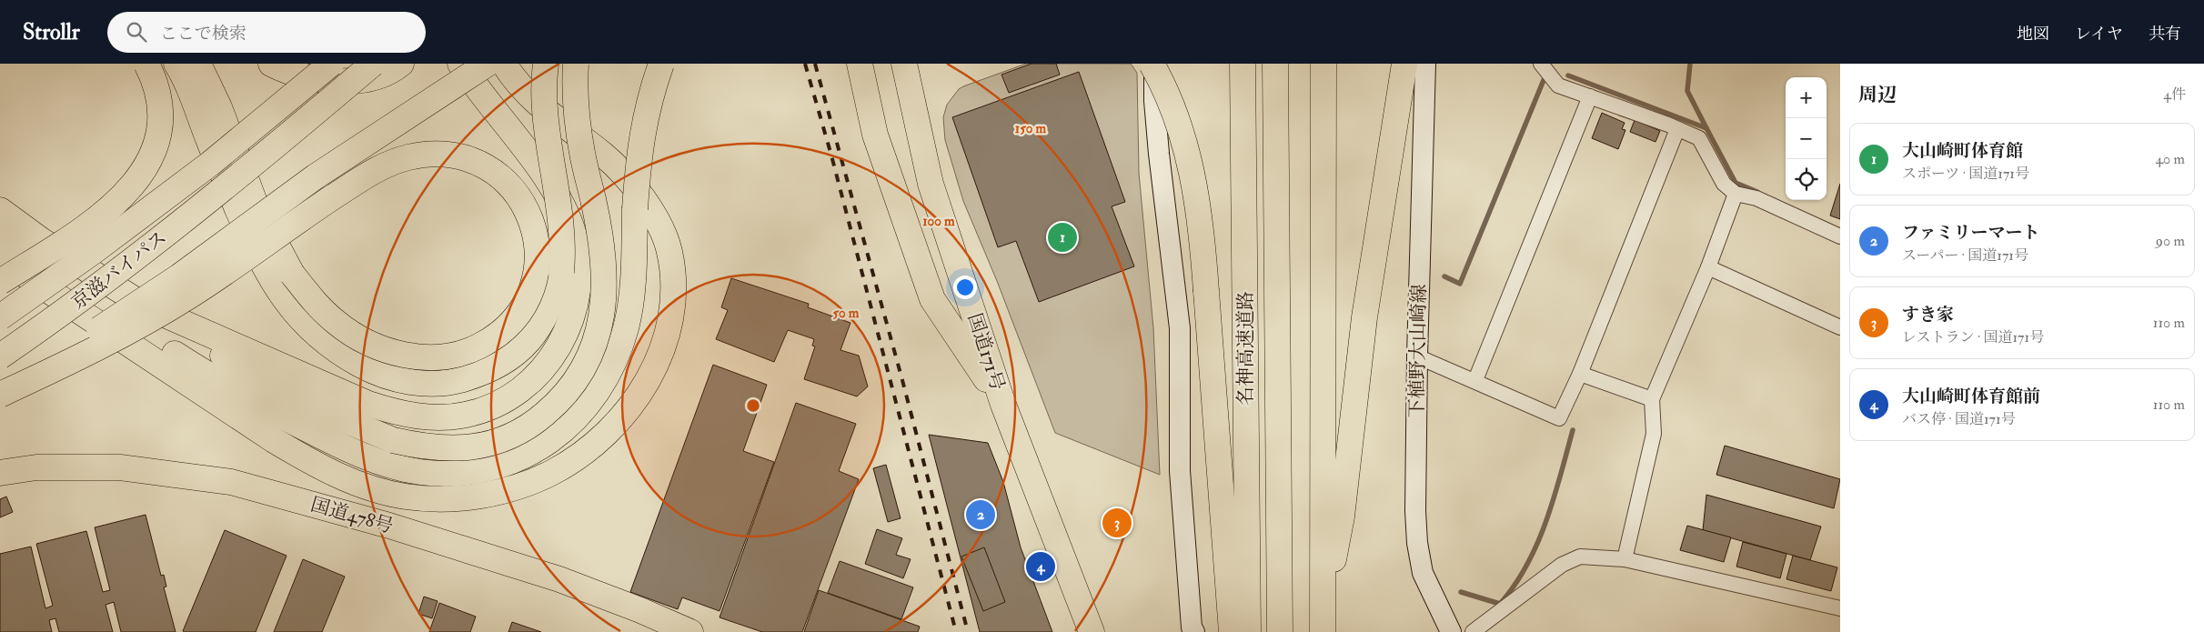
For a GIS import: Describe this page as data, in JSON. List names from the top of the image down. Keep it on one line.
{"streets":{"highway":["京滋バイパス","名神高速道路","国道171号","国道478号"],"main road":["下植野大山崎線"]},"page":{"header":"Strollr","search":"ここで検索","nav":["地図","レイヤ","共有"],"heading":["周辺","4件"],"map_buttons":["+","−"],"list":[{"mark":"1","name":"大山崎町体育館","note":"スポーツ · 国道171号","value":"40 m"},{"mark":"2","name":"ファミリーマート","note":"スーパー · 国道171号","value":"90 m"},{"mark":"3","name":"すき家","note":"レストラン · 国道171号","value":"110 m"},{"mark":"4","name":"大山崎町体育館前","note":"バス停 · 国道171号","value":"110 m"}],"pins":["1","2","3","4"]},"rings":["150 m","100 m","50 m"]}
